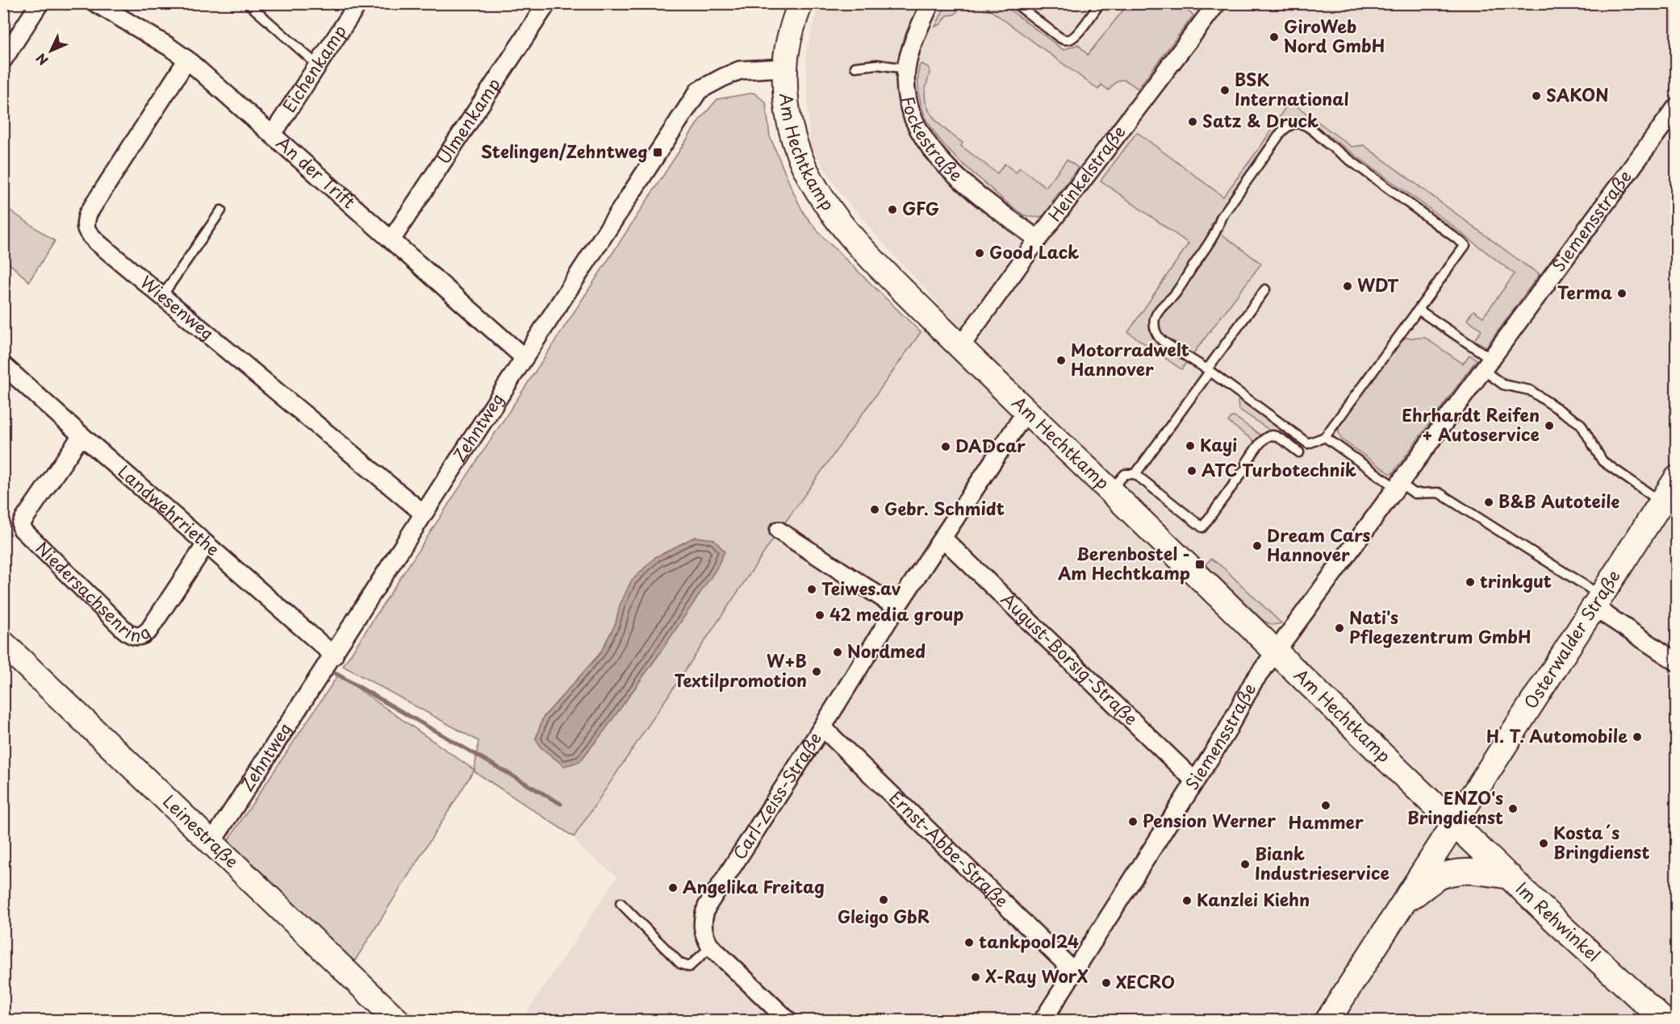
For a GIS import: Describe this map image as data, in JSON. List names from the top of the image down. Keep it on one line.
{"streets":{"street":["Eichenkamp","Ulmenkamp","Fockestraße","Am Hechtkamp","An der Trift","Heinkelstraße","Siemensstraße","Wiesenweg","Zehntweg","Landwehrriethe","Niedersachsenring","Osterwalder Straße","August-Borsig-Straße","Carl-Zeiss-Straße","Leinestraße","Ernst-Abbe-Straße","Im Rehwinkel"]},"crossings":[["Eichenkamp","An der Trift"],["Ulmenkamp","An der Trift"],["Fockestraße","Heinkelstraße"],["Am Hechtkamp","Heinkelstraße"],["Am Hechtkamp","Siemensstraße"],["Am Hechtkamp","Zehntweg"],["Am Hechtkamp","Osterwalder Straße"],["Am Hechtkamp","Carl-Zeiss-Straße"],["Am Hechtkamp","Im Rehwinkel"],["An der Trift","Wiesenweg"],["An der Trift","Zehntweg"],["Siemensstraße","August-Borsig-Straße"],["Siemensstraße","Ernst-Abbe-Straße"],["Wiesenweg","Zehntweg"],["Zehntweg","Landwehrriethe"],["Zehntweg","Leinestraße"],["Landwehrriethe","Niedersachsenring"],["Osterwalder Straße","Im Rehwinkel"],["August-Borsig-Straße","Carl-Zeiss-Straße"],["Carl-Zeiss-Straße","Ernst-Abbe-Straße"]],"places":{"other":["GiroWeb Nord GmbH","BSK International","SAKON","Satz & Druck","GFG","Good Lack","WDT","Terma","Motorradwelt Hannover","Ehrhardt Reifen + Autoservice","Kayi","DADcar","ATC Turbotechnik","B&B Autoteile","Gebr. Schmidt","Dream Cars Hannover","trinkgut","Teiwes.av","42 media group","Nati's Pflegezentrum GmbH","Nordmed","W+B Textilpromotion","H. T. Automobile","Hammer","ENZO's Bringdienst","Pension Werner","Kosta´s Bringdienst","Biank Industrieservice","Angelika Freitag","Gleigo GbR","Kanzlei Kiehn","tankpool24","X-Ray WorX","XECRO"],"transit":["Stelingen/Zehntweg","Berenbostel - Am Hechtkamp"]},"north":"bottom left"}
